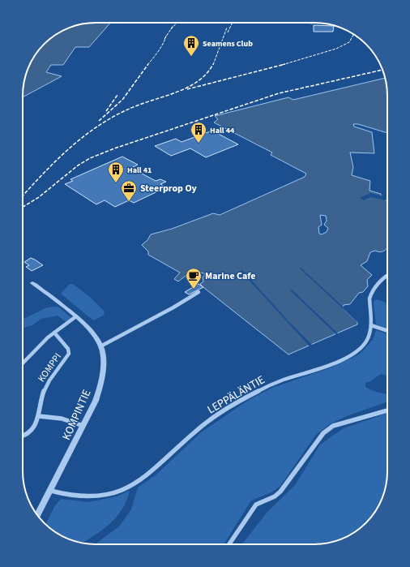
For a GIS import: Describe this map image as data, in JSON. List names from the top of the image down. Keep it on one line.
{"streets":{"street":["KOMPPI","LEPPÄLÄNTIE","KOMPINTIE"]},"crossings":[["KOMPPI","KOMPINTIE"],["LEPPÄLÄNTIE","KOMPINTIE"]],"places":{"building":["Seamens Club","Hall 44","Hall 41"],"office":["Steerprop Oy"],"cafe":["Marine Cafe"]}}
